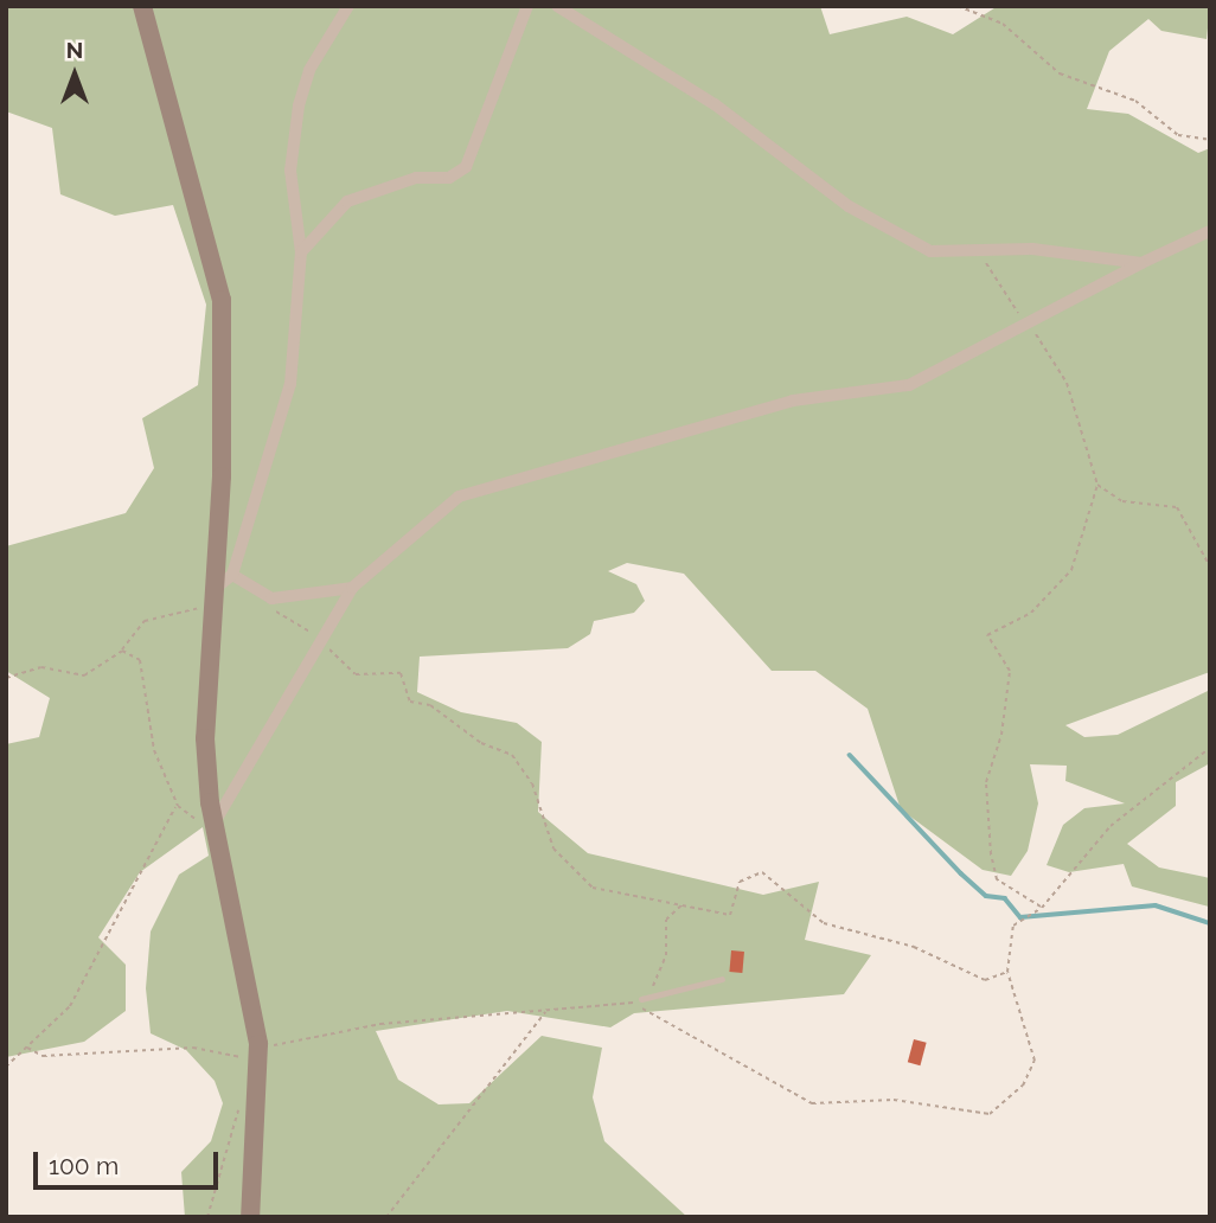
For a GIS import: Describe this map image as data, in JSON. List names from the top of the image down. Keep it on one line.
{"scale_bar":"100 m","north":"top"}
